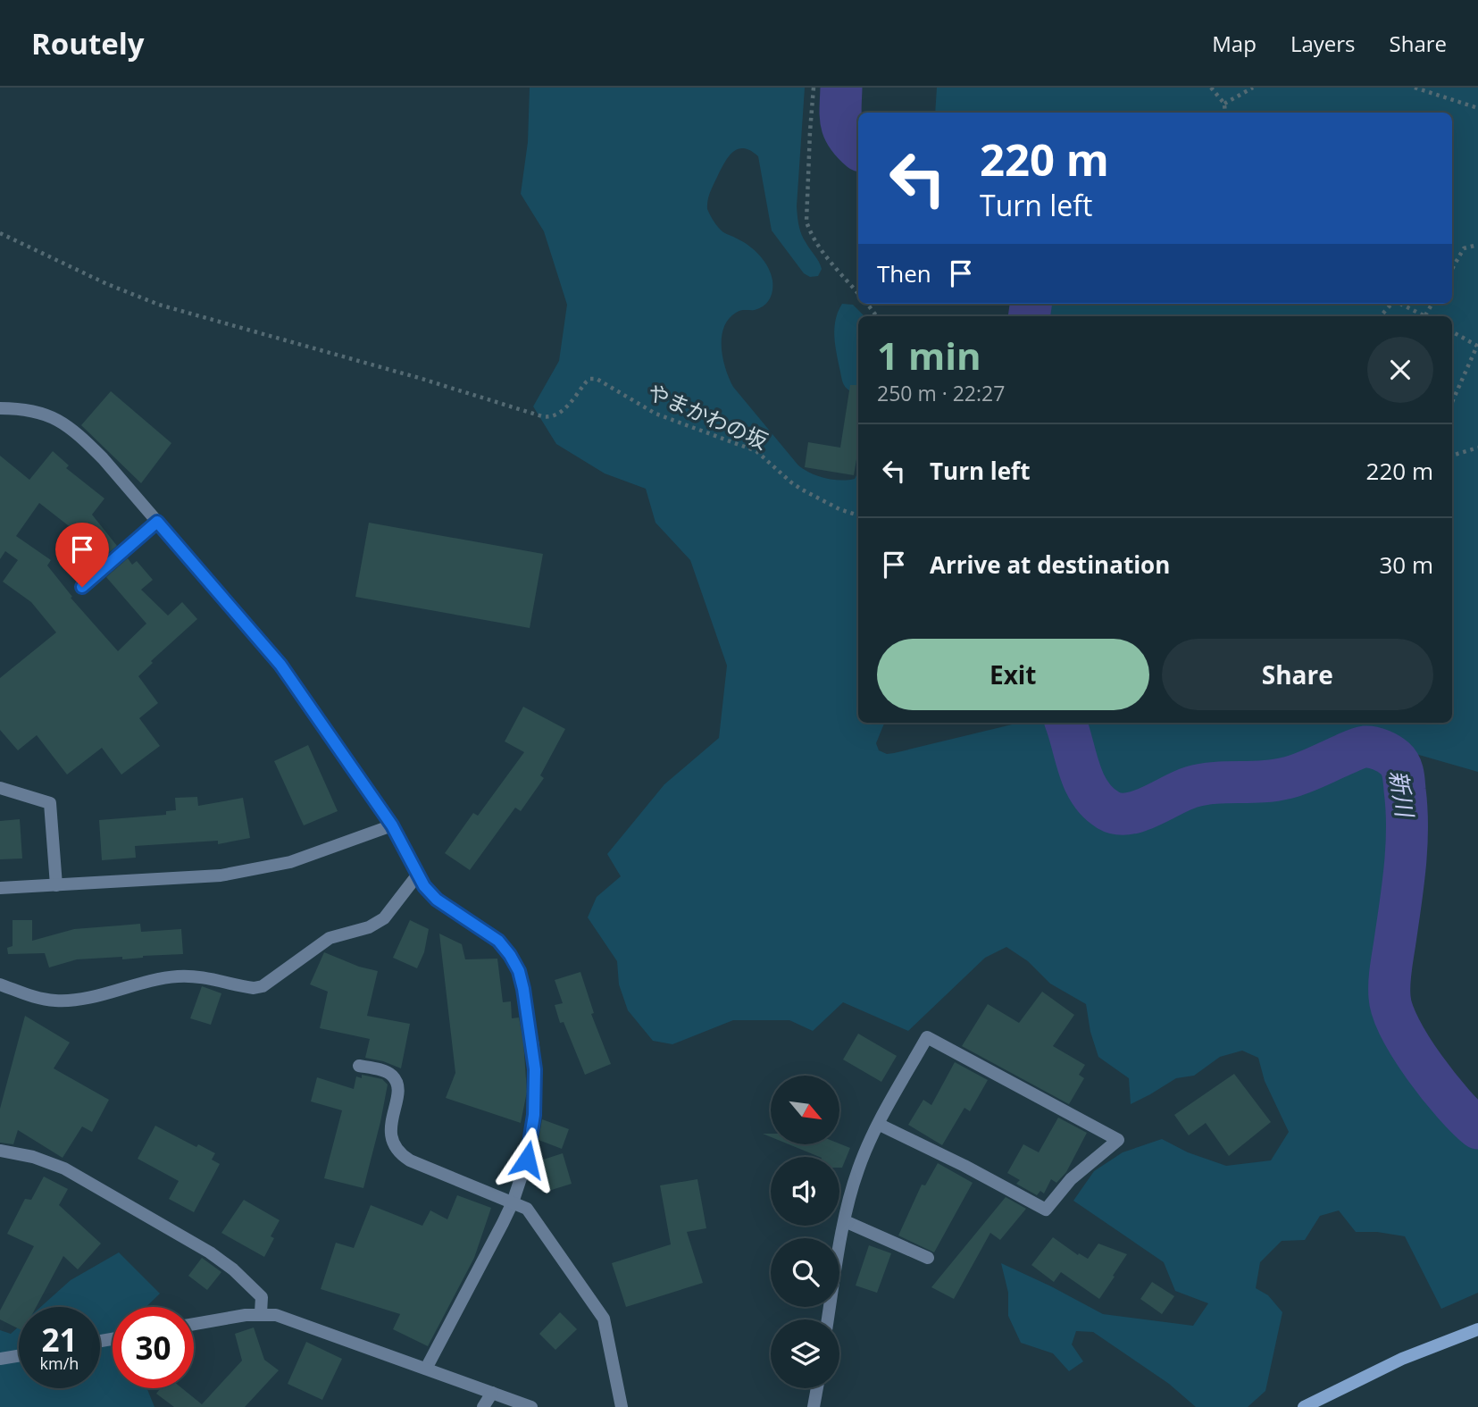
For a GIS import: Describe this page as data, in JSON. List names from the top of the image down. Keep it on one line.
{"streets":{"path":["やまかわの坂"]},"water":["新川"],"north":"bottom right","page":{"header":"Routely","nav":["Map","Layers","Share"],"turn":["220 m","Turn left"],"then":"Then","heading":["1 min","250 m · 22:27"],"list":[{"name":"Turn left","value":"220 m"},{"name":"Arrive at destination","value":"30 m"}],"buttons":["Exit","Share"],"speed":"21 km/h","limit":"30"}}
